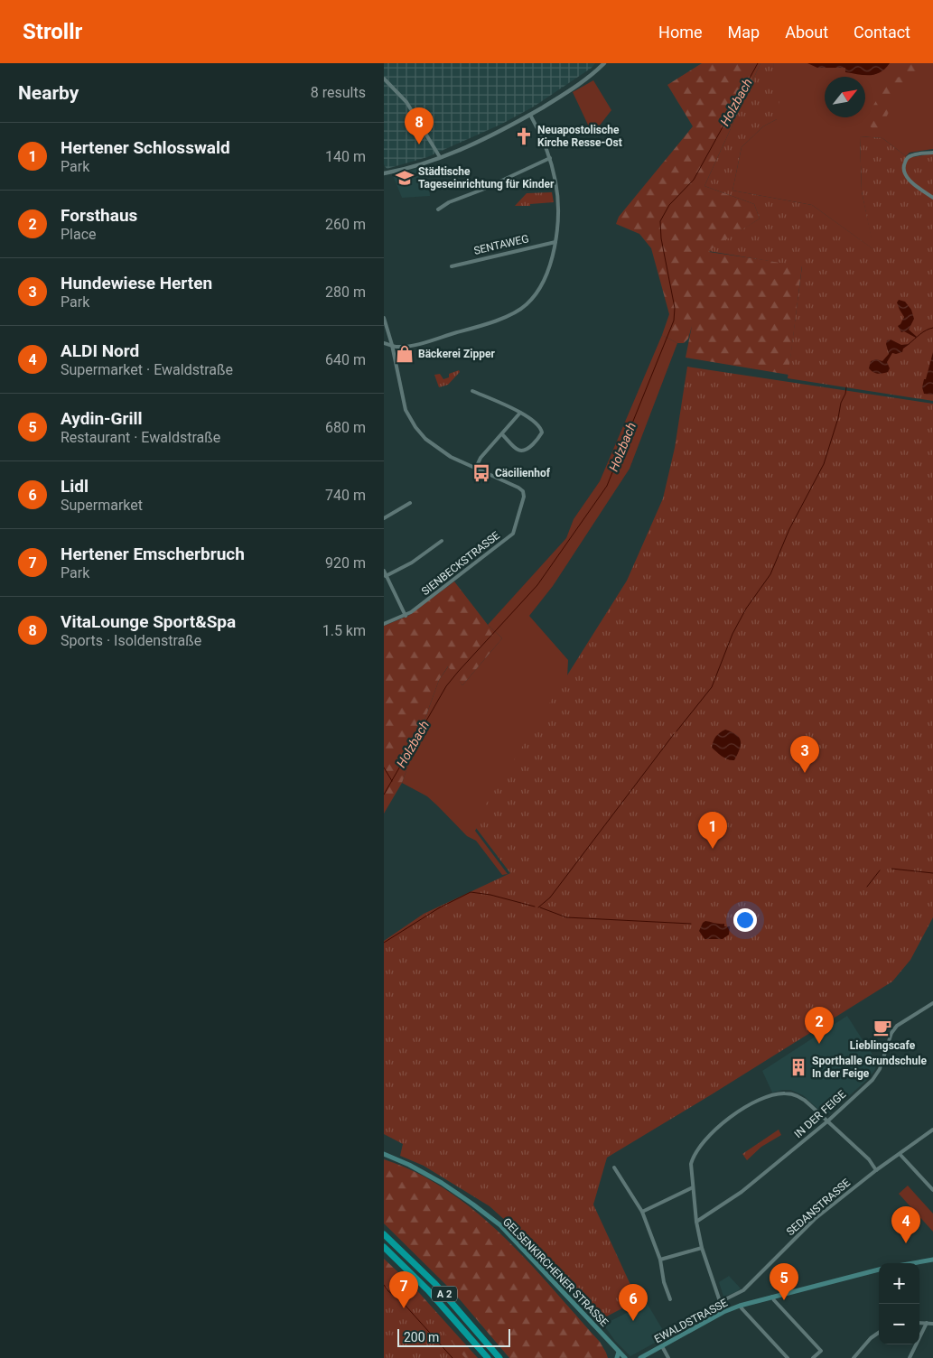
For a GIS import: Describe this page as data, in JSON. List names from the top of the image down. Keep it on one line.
{"streets":{"highway":["A 2"],"main road":["GELSENKIRCHENER STRASSE","EWALDSTRASSE"],"street":["SENTAWEG","SIENBECKSTRASSE","IN DER FEIGE","SEDANSTRASSE"]},"water":["Holzbach"],"places":{"church":["Neuapostolische Kirche Resse-Ost"],"school or university":["Städtische Tageseinrichtung für Kinder"],"shop":["Bäckerei Zipper"],"bus stop":["Cäcilienhof"],"cafe":["Lieblingscafe"],"building":["Sporthalle Grundschule In der Feige"]},"scale_bar":"200 m","north":"top right","page":{"header":"Strollr","nav":["Home","Map","About","Contact"],"heading":["Nearby","8 results"],"pins":["8","3","1","2","4","5","7","6"],"list":[{"mark":"1","name":"Hertener Schlosswald","note":"Park","value":"140 m"},{"mark":"2","name":"Forsthaus","note":"Place","value":"260 m"},{"mark":"3","name":"Hundewiese Herten","note":"Park","value":"280 m"},{"mark":"4","name":"ALDI Nord","note":"Supermarket · Ewaldstraße","value":"640 m"},{"mark":"5","name":"Aydin-Grill","note":"Restaurant · Ewaldstraße","value":"680 m"},{"mark":"6","name":"Lidl","note":"Supermarket","value":"740 m"},{"mark":"7","name":"Hertener Emscherbruch","note":"Park","value":"920 m"},{"mark":"8","name":"VitaLounge Sport&Spa","note":"Sports · Isoldenstraße","value":"1.5 km"}],"map_buttons":["+","−"],"scale":"200 m"}}
